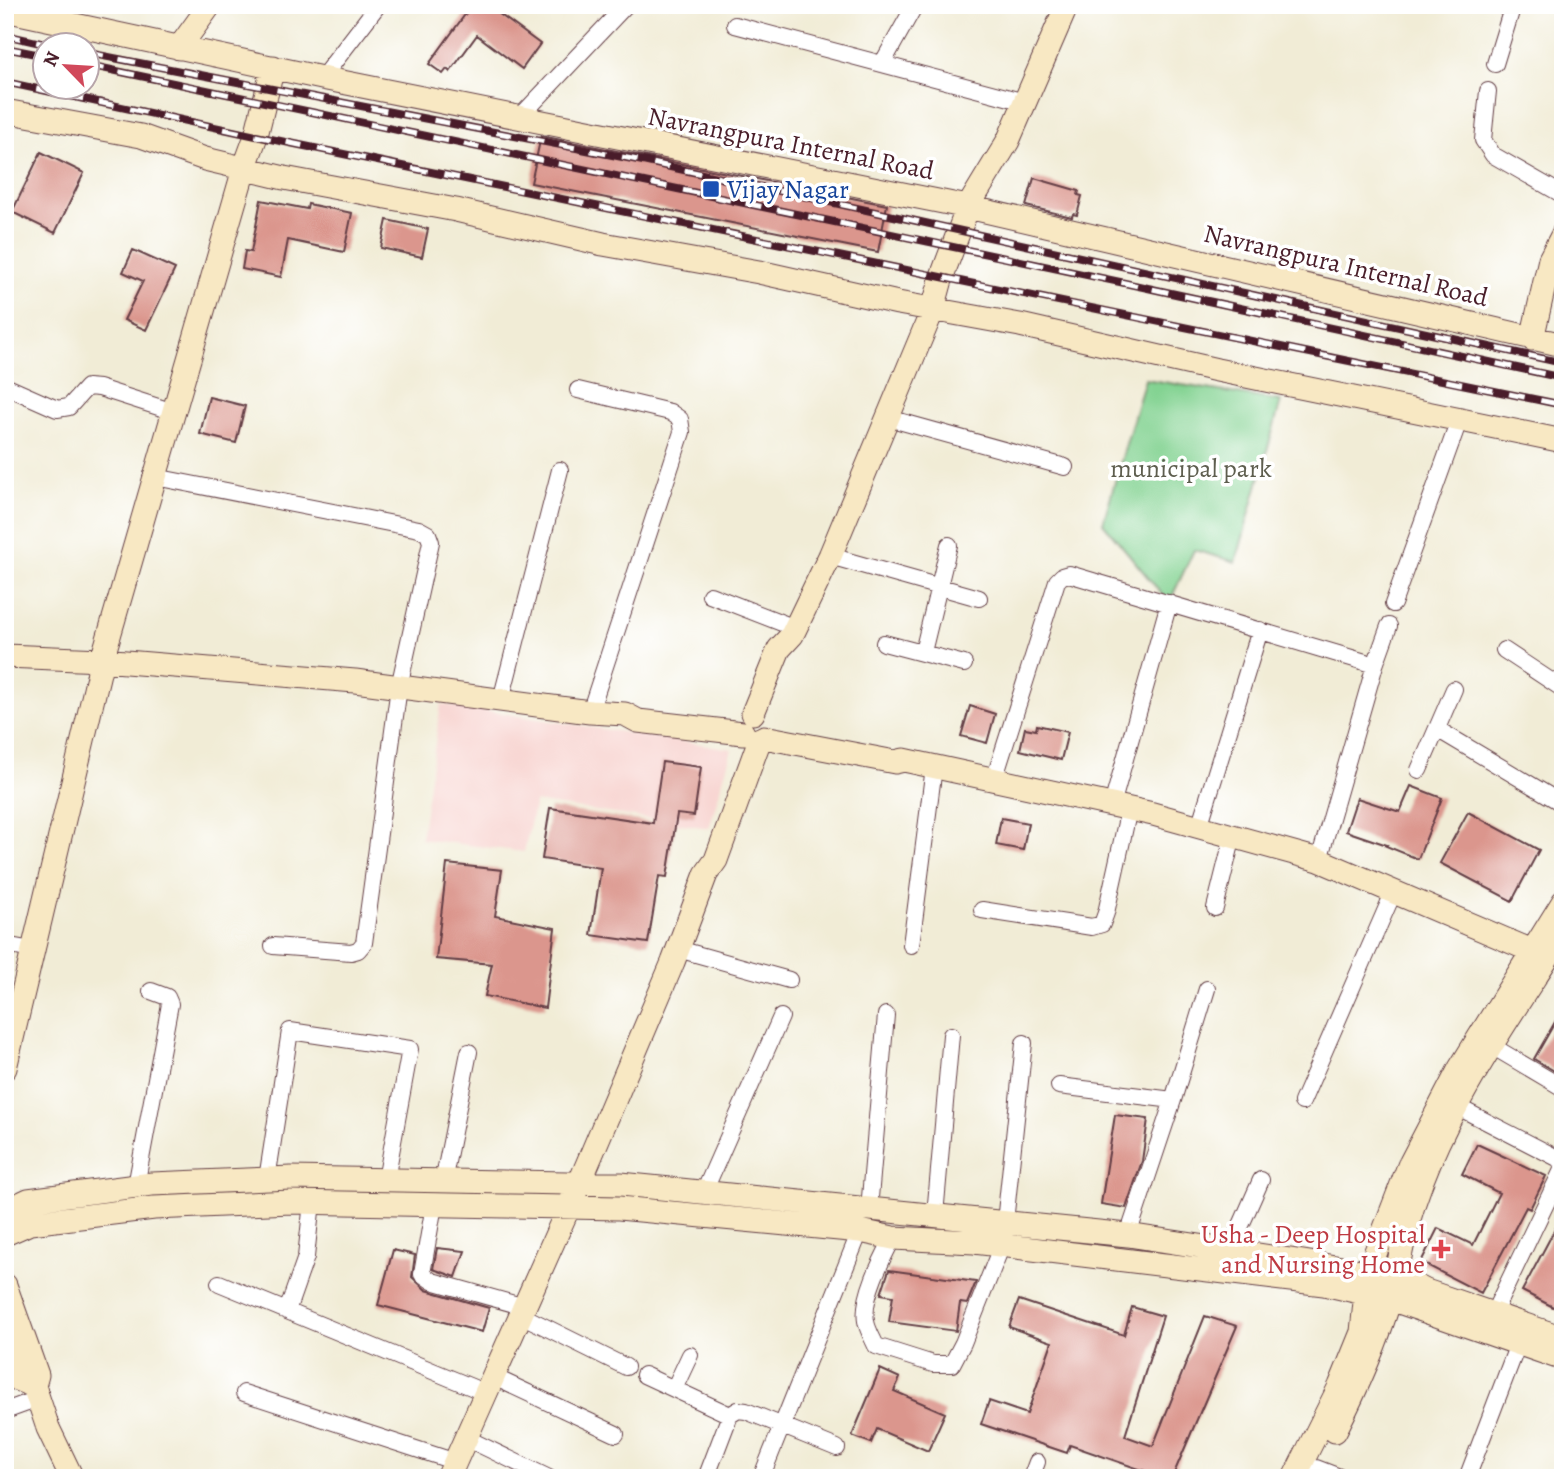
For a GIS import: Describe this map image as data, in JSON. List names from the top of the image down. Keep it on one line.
{"streets":{"street":["Navrangpura Internal Road"]},"parks":["municipal park"],"places":{"transit":["Vijay Nagar"],"health":["Usha - Deep Hospital and Nursing Home"]},"north":"top left"}
